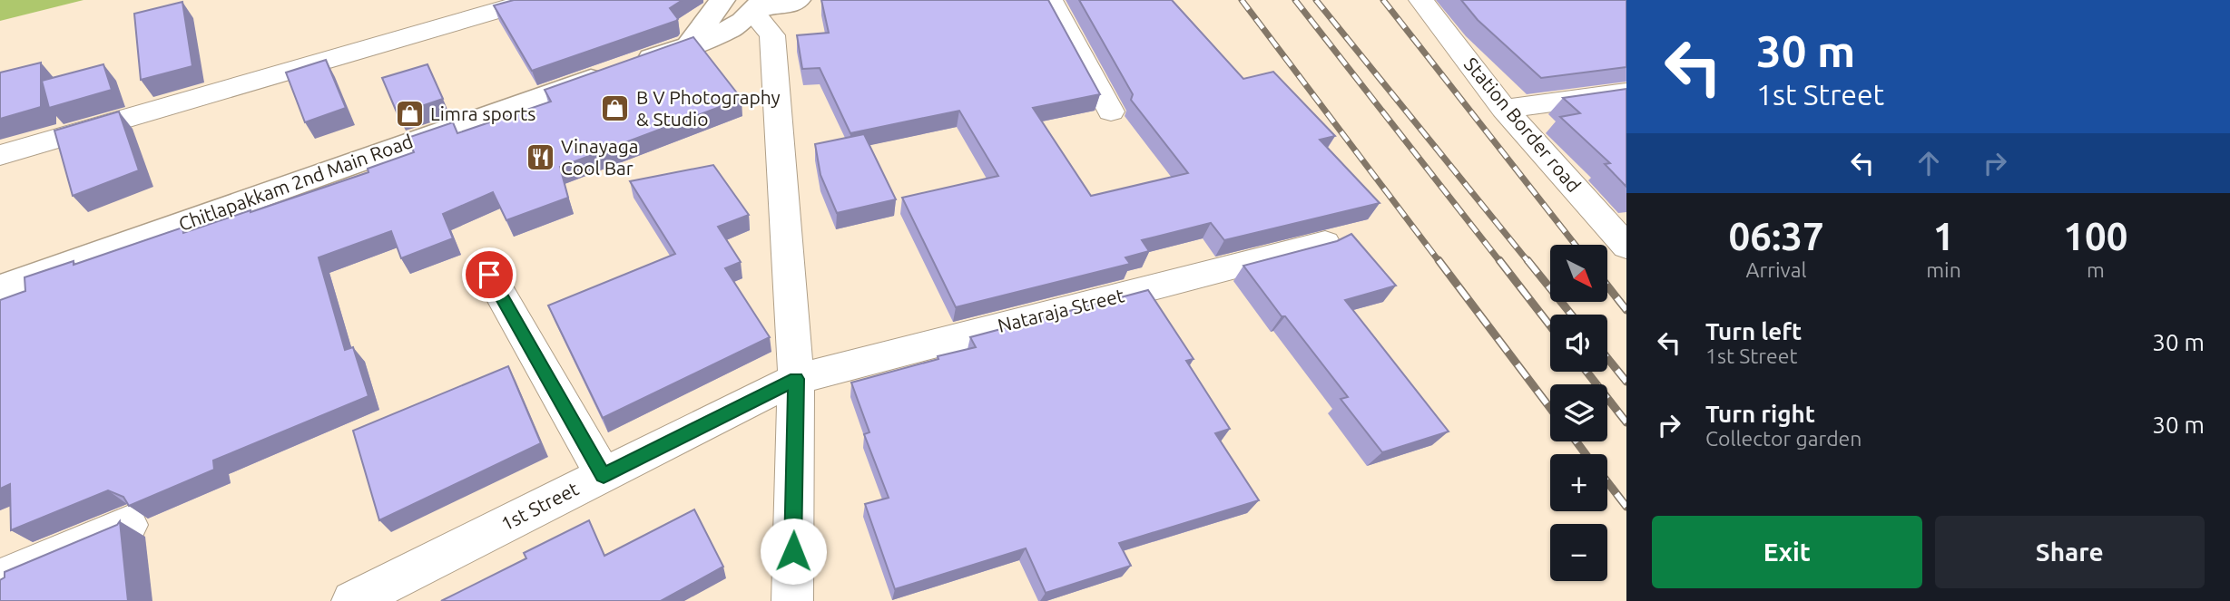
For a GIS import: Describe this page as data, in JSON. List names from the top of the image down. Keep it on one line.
{"streets":{"street":["Station Border road","Chitlapakkam 2nd Main Road","Nataraja Street","1st Street"]},"crossings":[["Nataraja Street","1st Street"]],"places":{"shop":["B V Photography & Studio","Limra sports"],"restaurant":["Vinayaga Cool Bar"]},"north":"bottom right","page":{"turn":["30 m","1st Street"],"eta":["06:37","Arrival","1","min","100","m"],"map_buttons":["+","−"],"list":[{"name":"Turn left","note":"1st Street","value":"30 m"},{"name":"Turn right","note":"Collector garden","value":"30 m"}],"buttons":["Exit","Share"]}}
